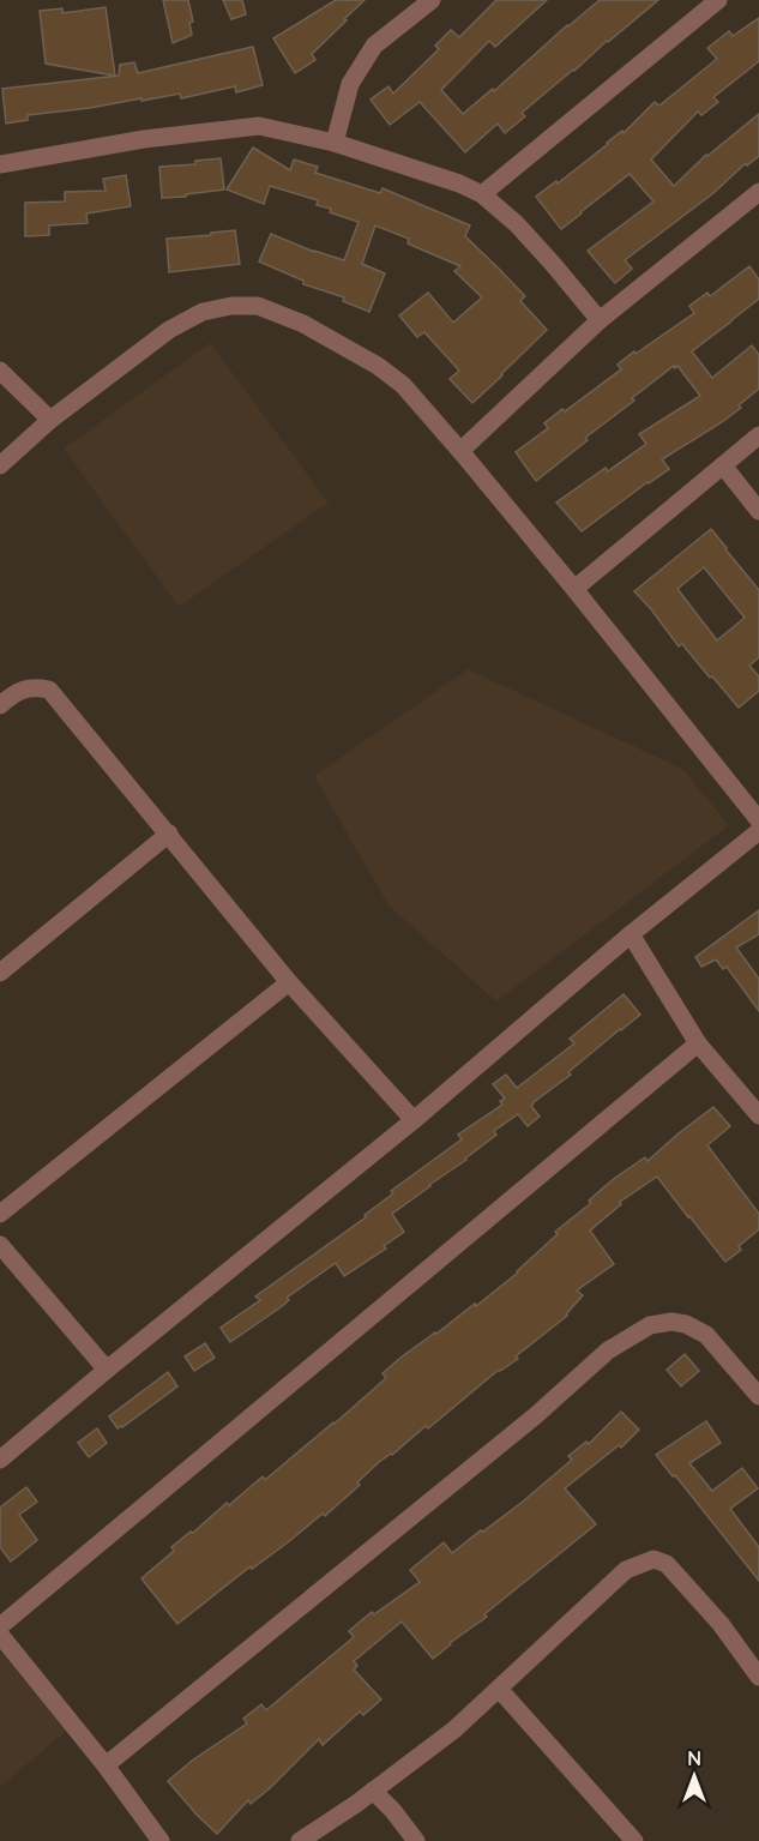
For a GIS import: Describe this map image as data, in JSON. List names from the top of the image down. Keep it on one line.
{"north":"top"}
